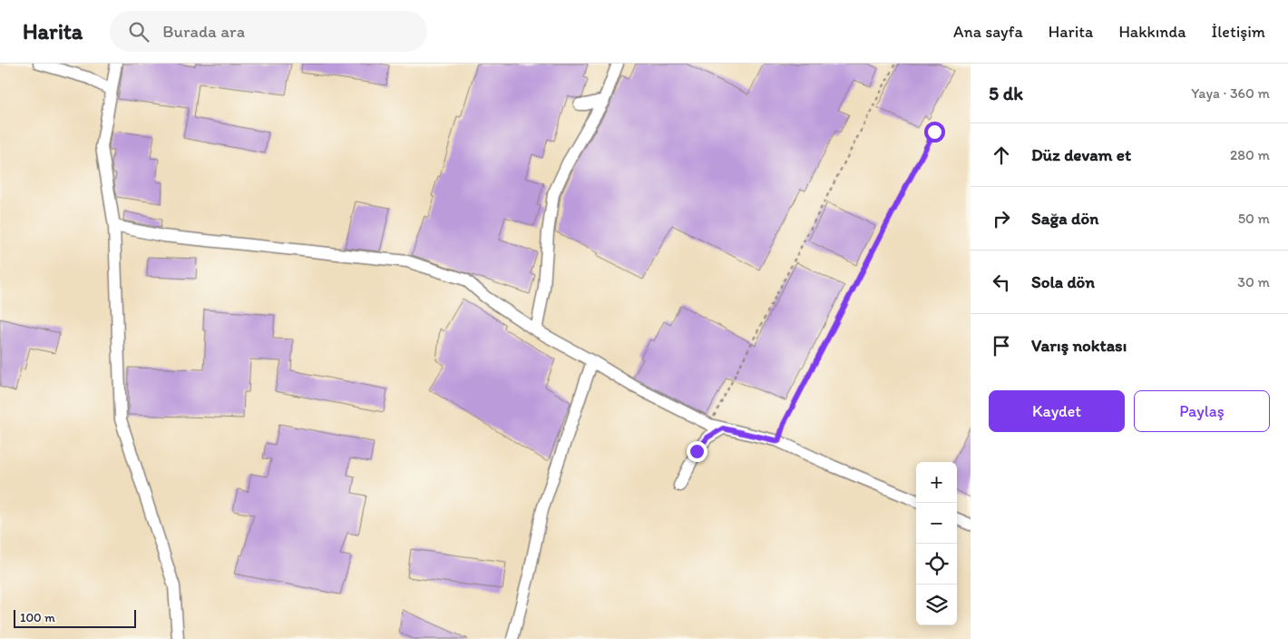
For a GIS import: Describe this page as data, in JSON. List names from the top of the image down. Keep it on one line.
{"scale_bar":"100 m","page":{"header":"Harita","search":"Burada ara","nav":["Ana sayfa","Harita","Hakkında","İletişim"],"heading":["5 dk","Yaya · 360 m"],"list":[["Düz devam et","280 m"],["Sağa dön","50 m"],["Sola dön","30 m"],"Varış noktası"],"buttons":["Kaydet","Paylaş"],"map_buttons":["+","−"],"scale":"100 m"}}
